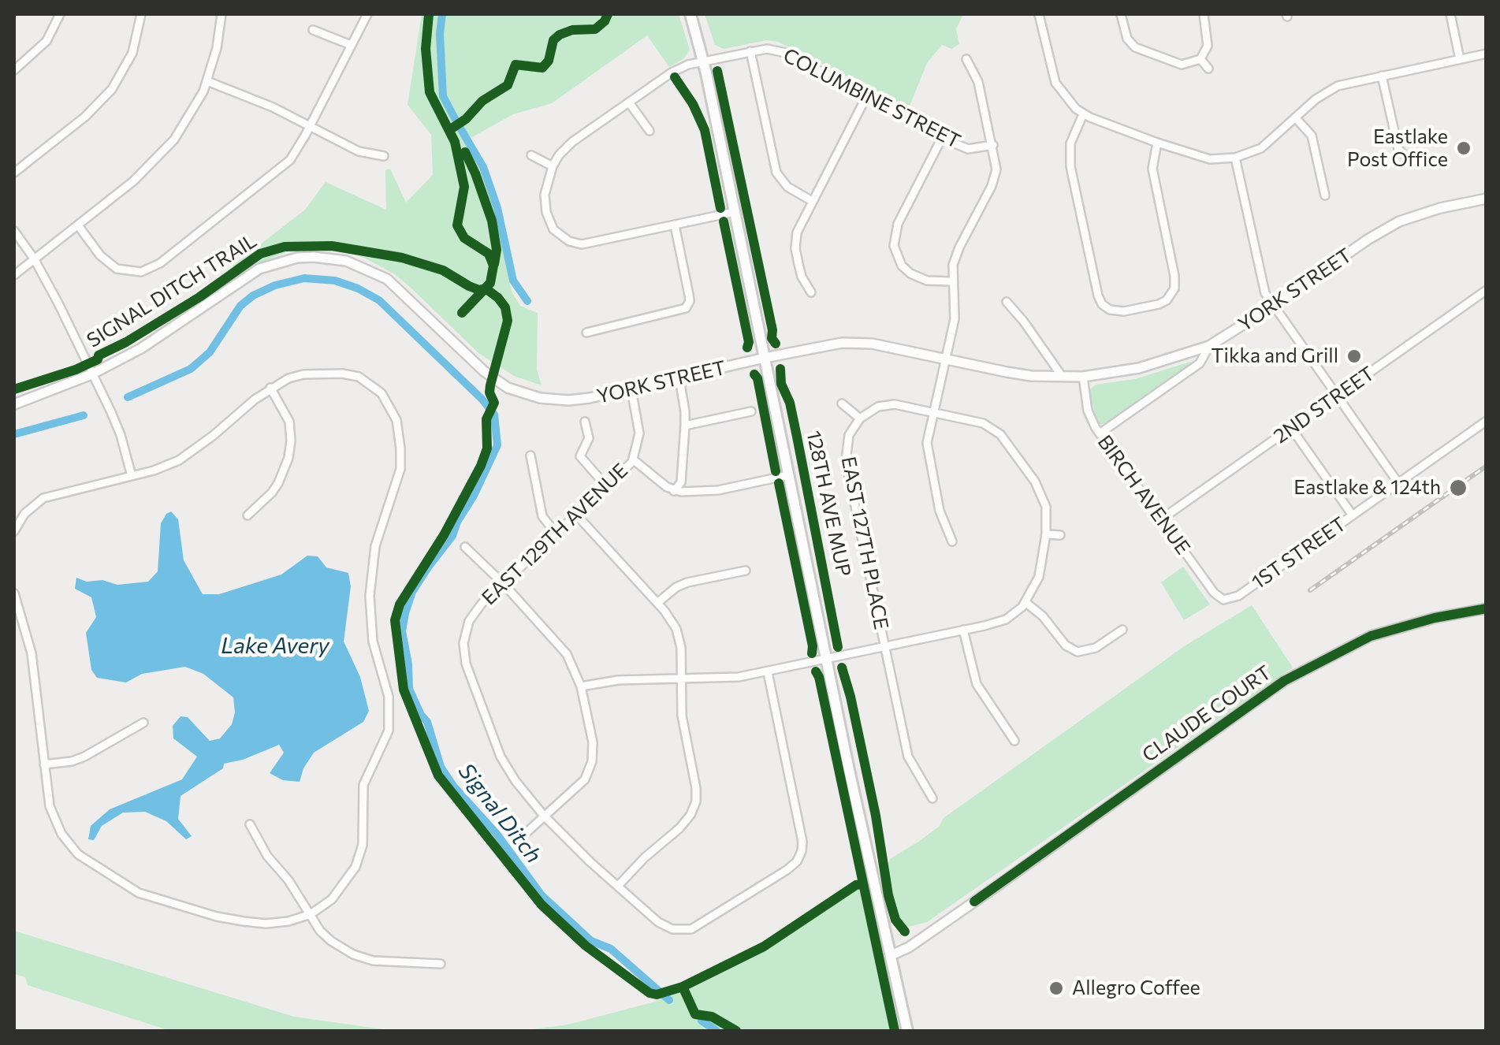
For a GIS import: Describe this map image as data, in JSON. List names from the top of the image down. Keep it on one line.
{"streets":{"street":["COLUMBINE STREET","YORK STREET","2ND STREET","BIRCH AVENUE","EAST 129TH AVENUE","EAST 127TH PLACE","1ST STREET","CLAUDE COURT"],"cycle path":["SIGNAL DITCH TRAIL","128TH AVE MUP"]},"crossings":[["YORK STREET","BIRCH AVENUE"],["YORK STREET","EAST 129TH AVENUE"],["2ND STREET","BIRCH AVENUE"],["BIRCH AVENUE","1ST STREET"]],"water":["Lake Avery","Signal Ditch"],"places":["Eastlake Post Office","Tikka and Grill","Eastlake & 124th","Allegro Coffee"]}
